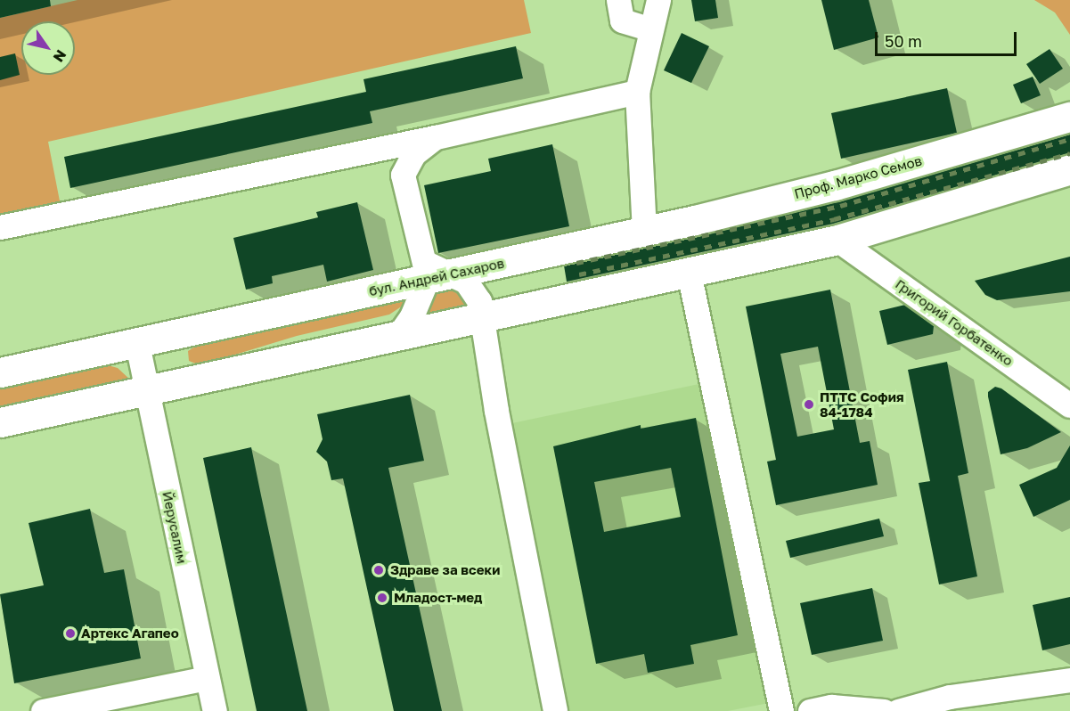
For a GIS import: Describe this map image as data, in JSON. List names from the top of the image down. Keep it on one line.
{"streets":{"main road":["Проф. Марко Семов","бул. Андрей Сахаров"],"street":["Григорий Горбатенко","Йерусалим"]},"crossings":[["Проф. Марко Семов","бул. Андрей Сахаров"],["бул. Андрей Сахаров","Йерусалим"]],"places":["ПТТС София 84-1784","Здраве за всеки","Младост-мед","Артекс Агапео"],"scale_bar":"50 m","north":"bottom right"}
